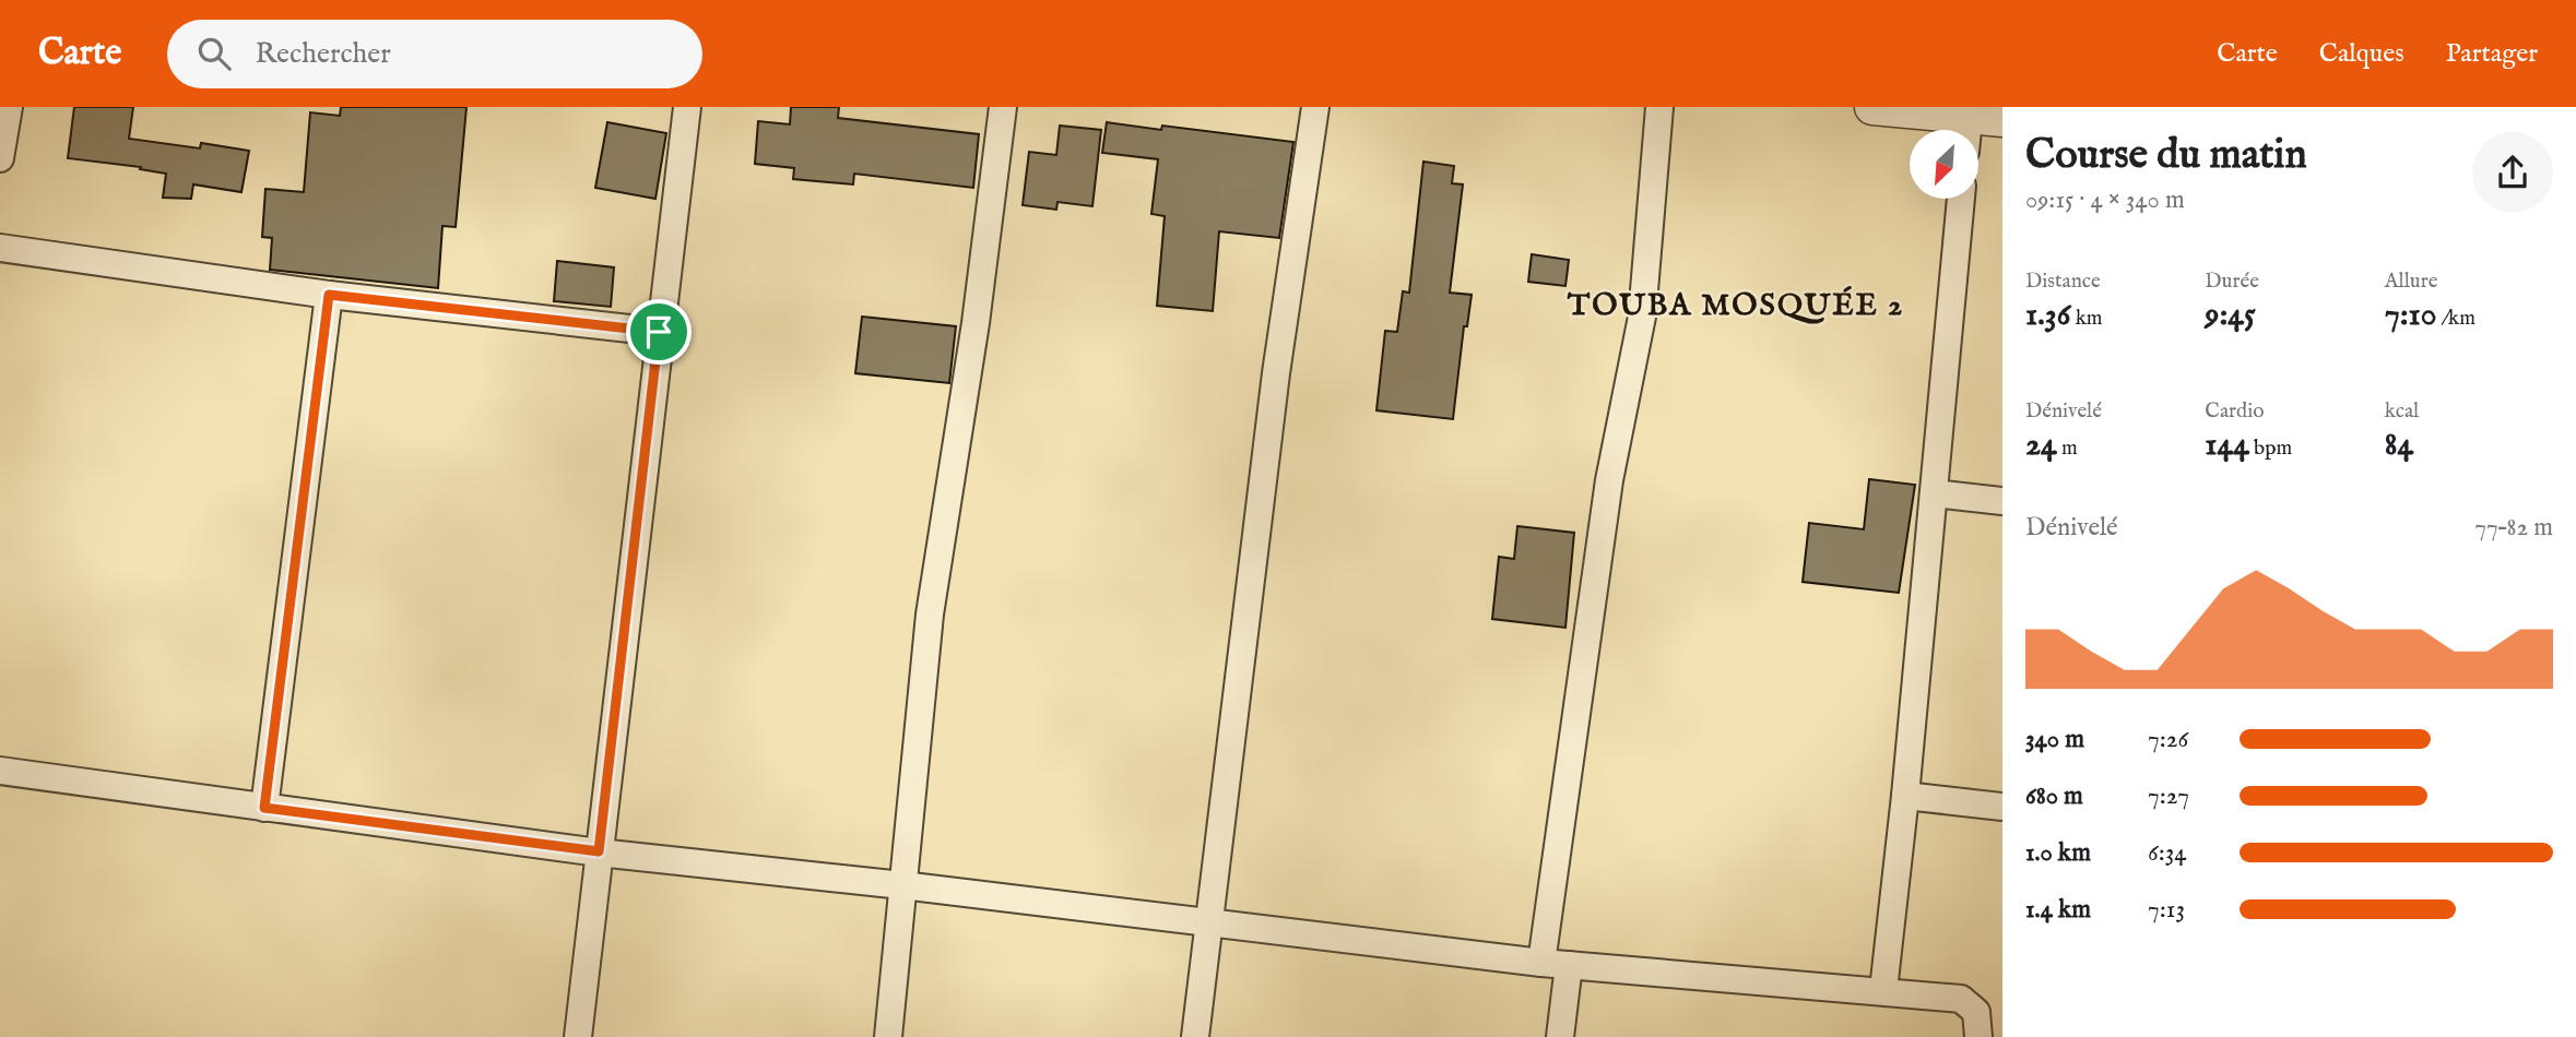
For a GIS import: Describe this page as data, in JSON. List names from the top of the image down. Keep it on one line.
{"districts":["TOUBA MOSQUÉE 2"],"north":"bottom left","page":{"header":"Carte","search":"Rechercher","nav":["Carte","Calques","Partager"],"heading":["Course du matin","09:15 · 4 × 340 m"],"stats":[["Distance","1.36 km"],["Durée","9:45"],["Allure","7:10 /km"],["Dénivelé","24 m"],["Cardio","144 bpm"],["kcal","84"]],"chart":["Dénivelé","77–82 m"],"list":[{"name":"340 m","note":"7:26"},{"name":"680 m","note":"7:27"},{"name":"1.0 km","note":"6:34"},{"name":"1.4 km","note":"7:13"}]}}
